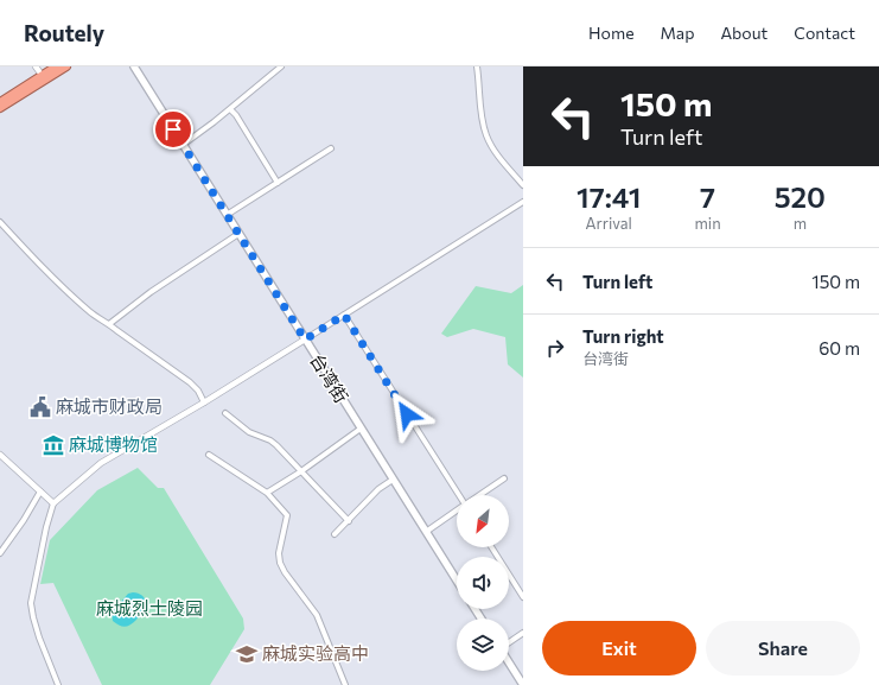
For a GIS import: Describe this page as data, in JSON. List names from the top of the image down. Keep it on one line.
{"streets":{"main road":["台湾街"]},"parks":["麻城烈士陵园"],"places":{"public building":["麻城市财政局"],"museum":["麻城博物馆"],"school or university":["麻城实验高中"]},"north":"bottom left","page":{"header":"Routely","nav":["Home","Map","About","Contact"],"turn":["150 m","Turn left"],"eta":["17:41","Arrival","7","min","520","m"],"list":[{"name":"Turn left","value":"150 m"},{"name":"Turn right","note":"台湾街","value":"60 m"}],"buttons":["Exit","Share"]}}
